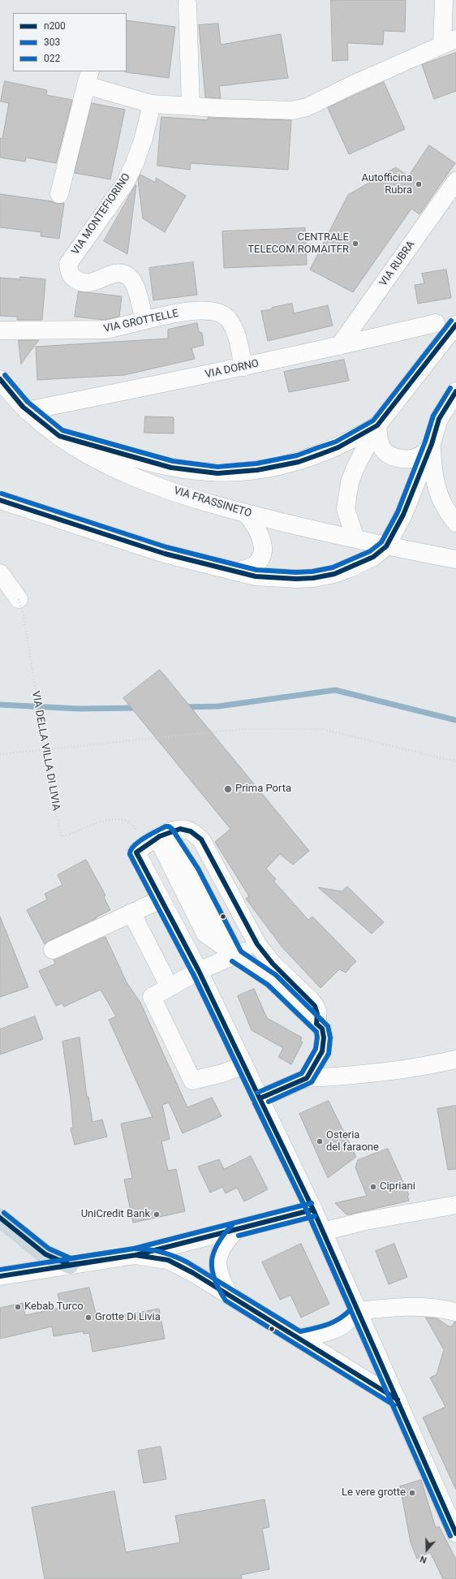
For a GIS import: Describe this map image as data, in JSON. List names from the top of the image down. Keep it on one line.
{"streets":{"street":["VIA MONTEFIORINO","VIA RUBRA","VIA GROTTELLE","VIA DORNO","VIA FRASSINETO"],"path":["VIA DELLA VILLA DI LIVIA"]},"crossings":[["VIA MONTEFIORINO","VIA GROTTELLE"],["VIA RUBRA","VIA DORNO"],["VIA GROTTELLE","VIA DORNO"],["VIA DORNO","VIA FRASSINETO"]],"places":["Autofficina Rubra","CENTRALE TELECOM ROMAITFR","Prima Porta","Osteria del faraone","Cipriani","UniCredit Bank","Kebab Turco","Grotte Di Livia","Le vere grotte"],"lines":["transit line 022","transit line n200","transit line 303"],"legend":["n200","303","022"],"north":"bottom"}
